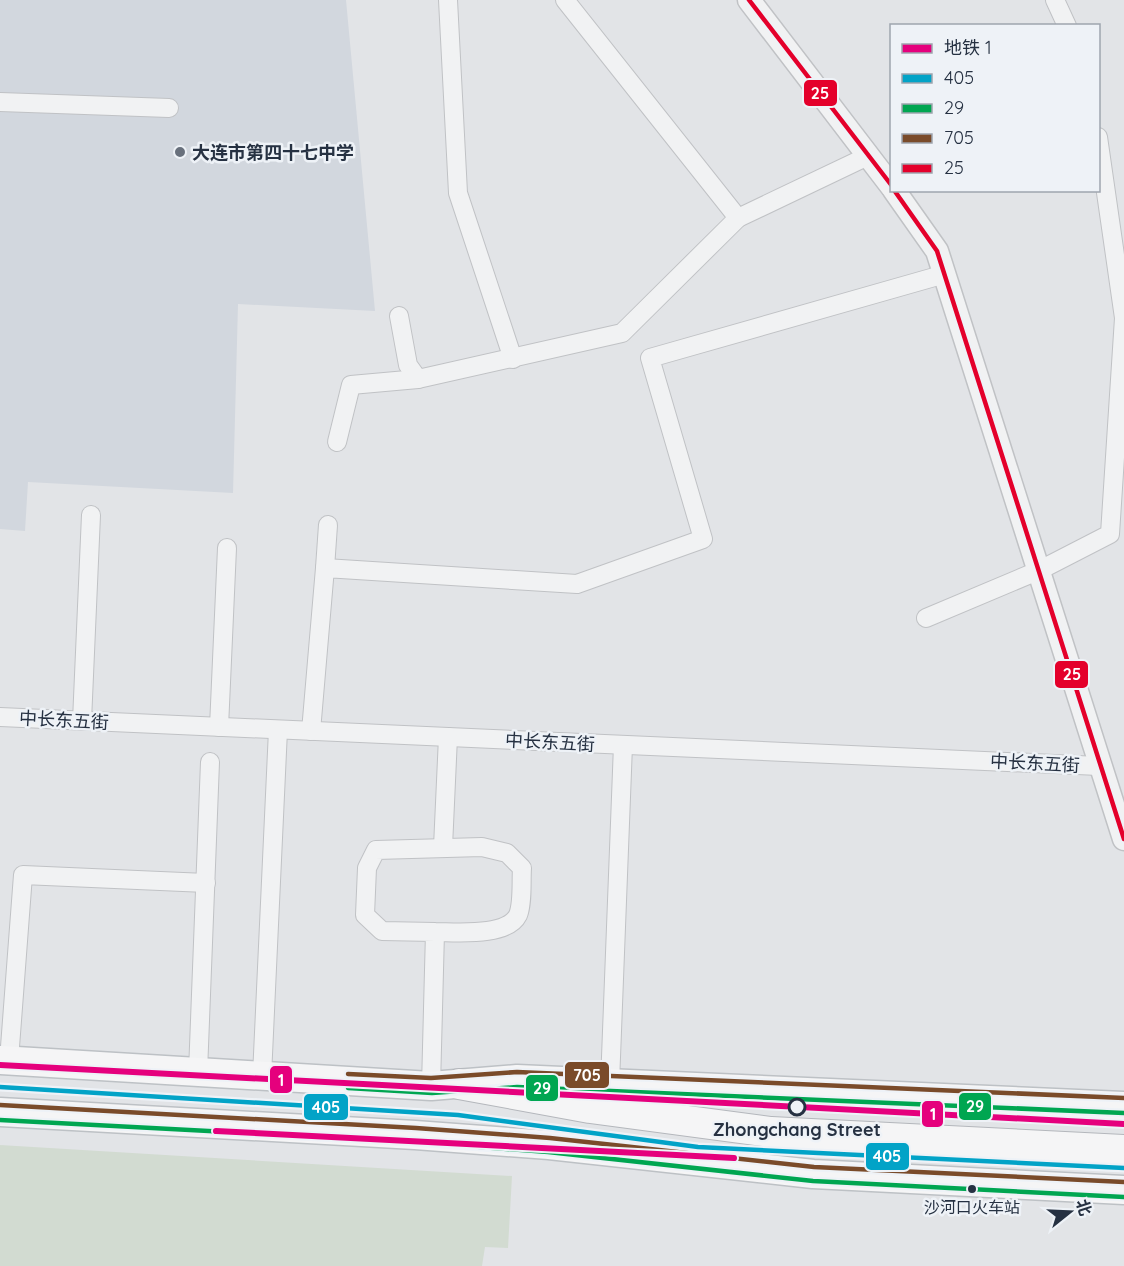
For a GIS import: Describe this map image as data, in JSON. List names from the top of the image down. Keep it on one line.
{"streets":{"street":["中长东五街"]},"places":["大连市第四十七中学","Zhongchang Street","沙河口火车站"],"lines":["transit line 25","metro line 1","transit line 705","transit line 405","transit line 29"],"legend":["地铁 1","405","29","705","25"],"north":"right"}
